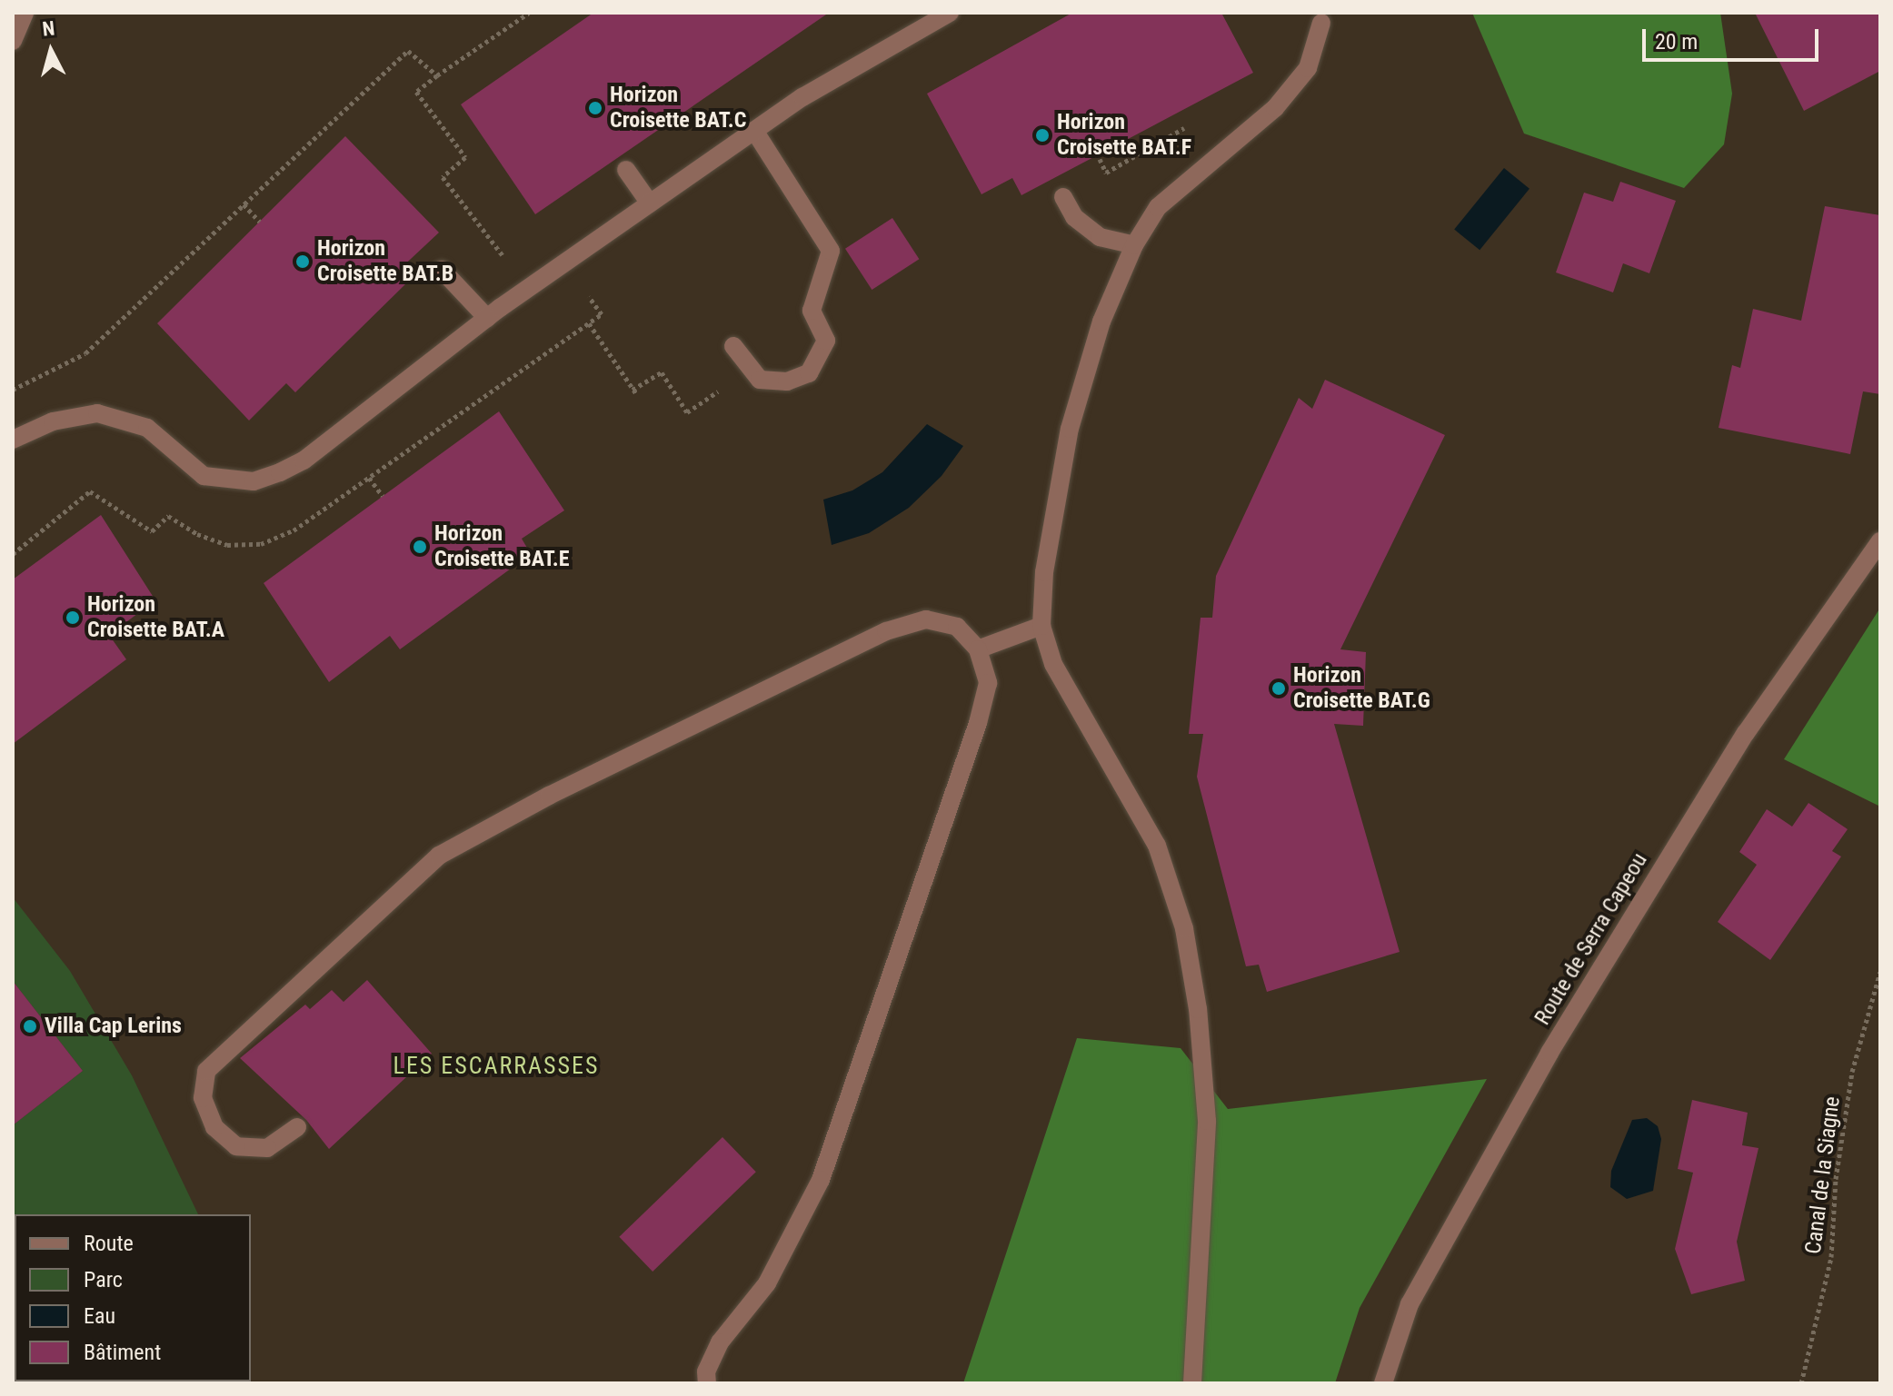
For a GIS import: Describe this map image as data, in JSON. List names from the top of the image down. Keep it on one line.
{"streets":{"street":["Route de Serra Capeou"],"path":["Canal de la Siagne"]},"districts":["LES ESCARRASSES"],"places":["Horizon Croisette BAT.C","Horizon Croisette BAT.F","Horizon Croisette BAT.B","Horizon Croisette BAT.E","Horizon Croisette BAT.A","Horizon Croisette BAT.G","Villa Cap Lerins"],"legend":["Route","Parc","Eau","Bâtiment"],"scale_bar":"20 m","north":"top"}
